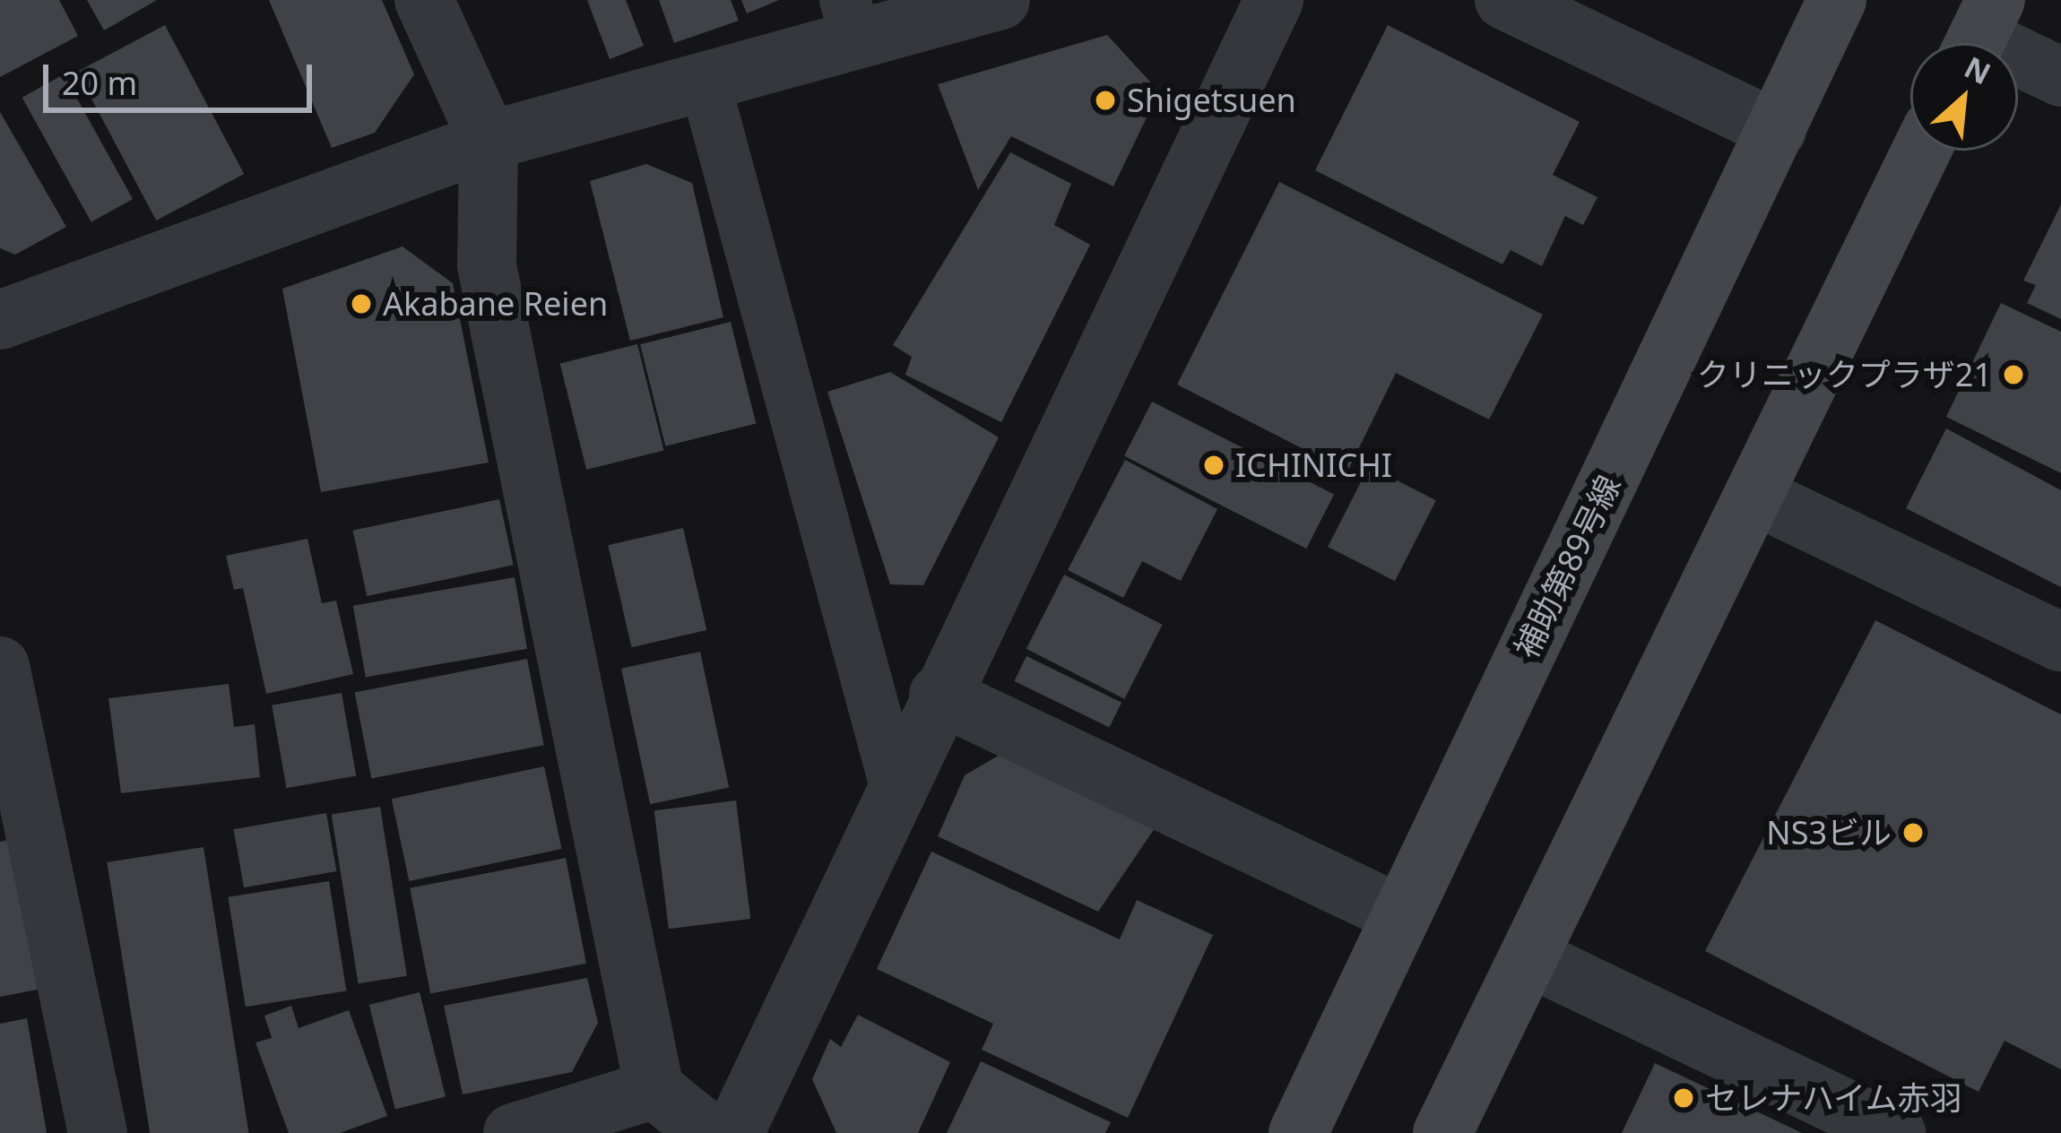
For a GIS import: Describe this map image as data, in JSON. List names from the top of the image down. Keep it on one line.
{"streets":{"street":["補助第89号線"]},"places":["Shigetsuen","Akabane Reien","クリニックプラザ21","ICHINICHI","NS3ビル","セレナハイム赤羽"],"scale_bar":"20 m","north":"top right"}
